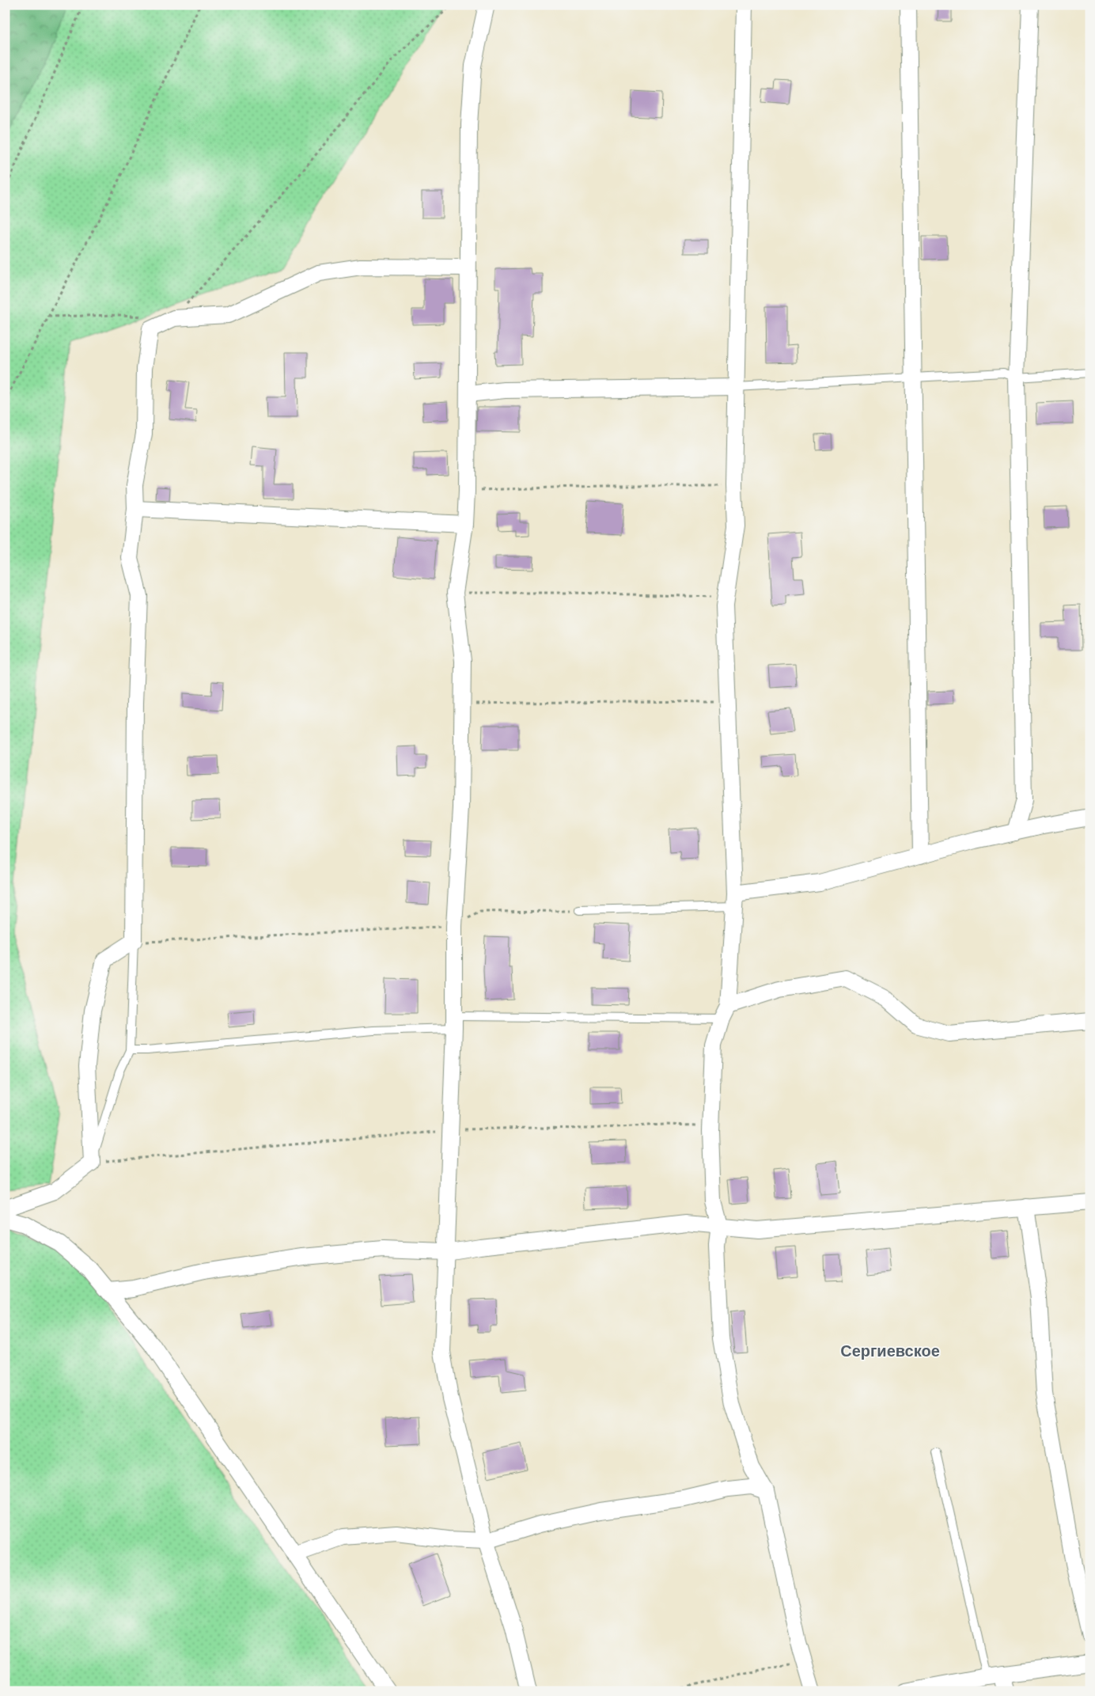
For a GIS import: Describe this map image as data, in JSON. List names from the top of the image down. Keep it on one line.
{"districts":["Сергиевское"]}
